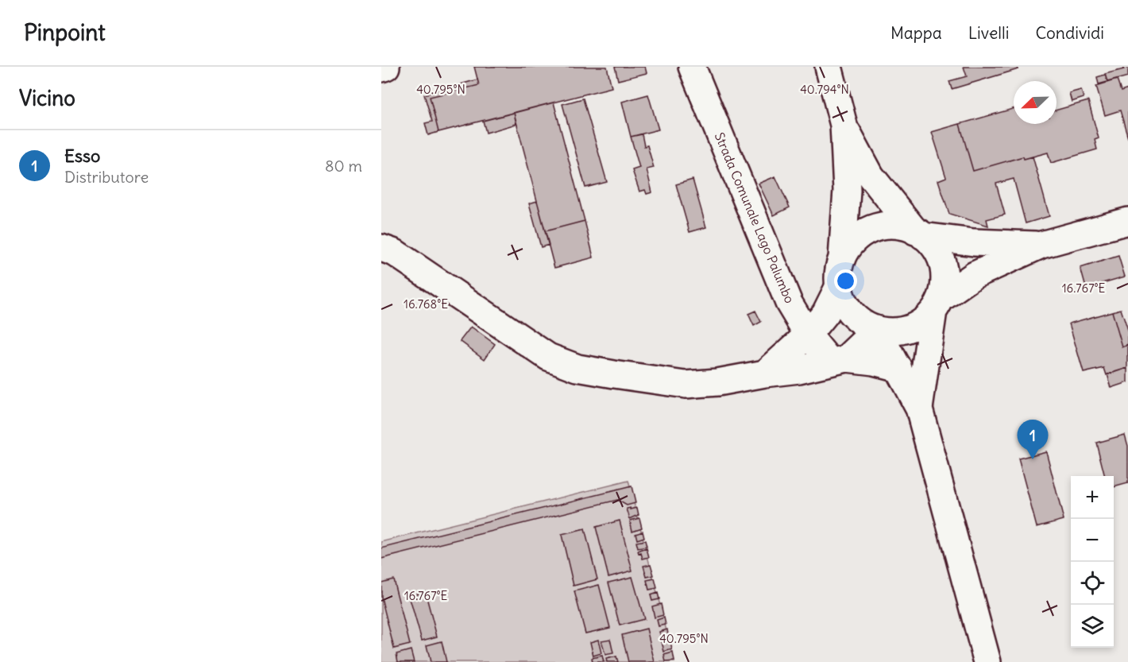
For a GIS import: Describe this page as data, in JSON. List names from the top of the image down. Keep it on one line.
{"streets":{"main road":["Strada Comunale Lago Palumbo"]},"north":"bottom left","page":{"header":"Pinpoint","nav":["Mappa","Livelli","Condividi"],"heading":"Vicino","list":[{"mark":"1","name":"Esso","note":"Distributore","value":"80 m"}],"pins":"1","map_buttons":["+","−"]},"coordinates":["40.795°N","40.794°N","16.767°E","16.768°E"]}
